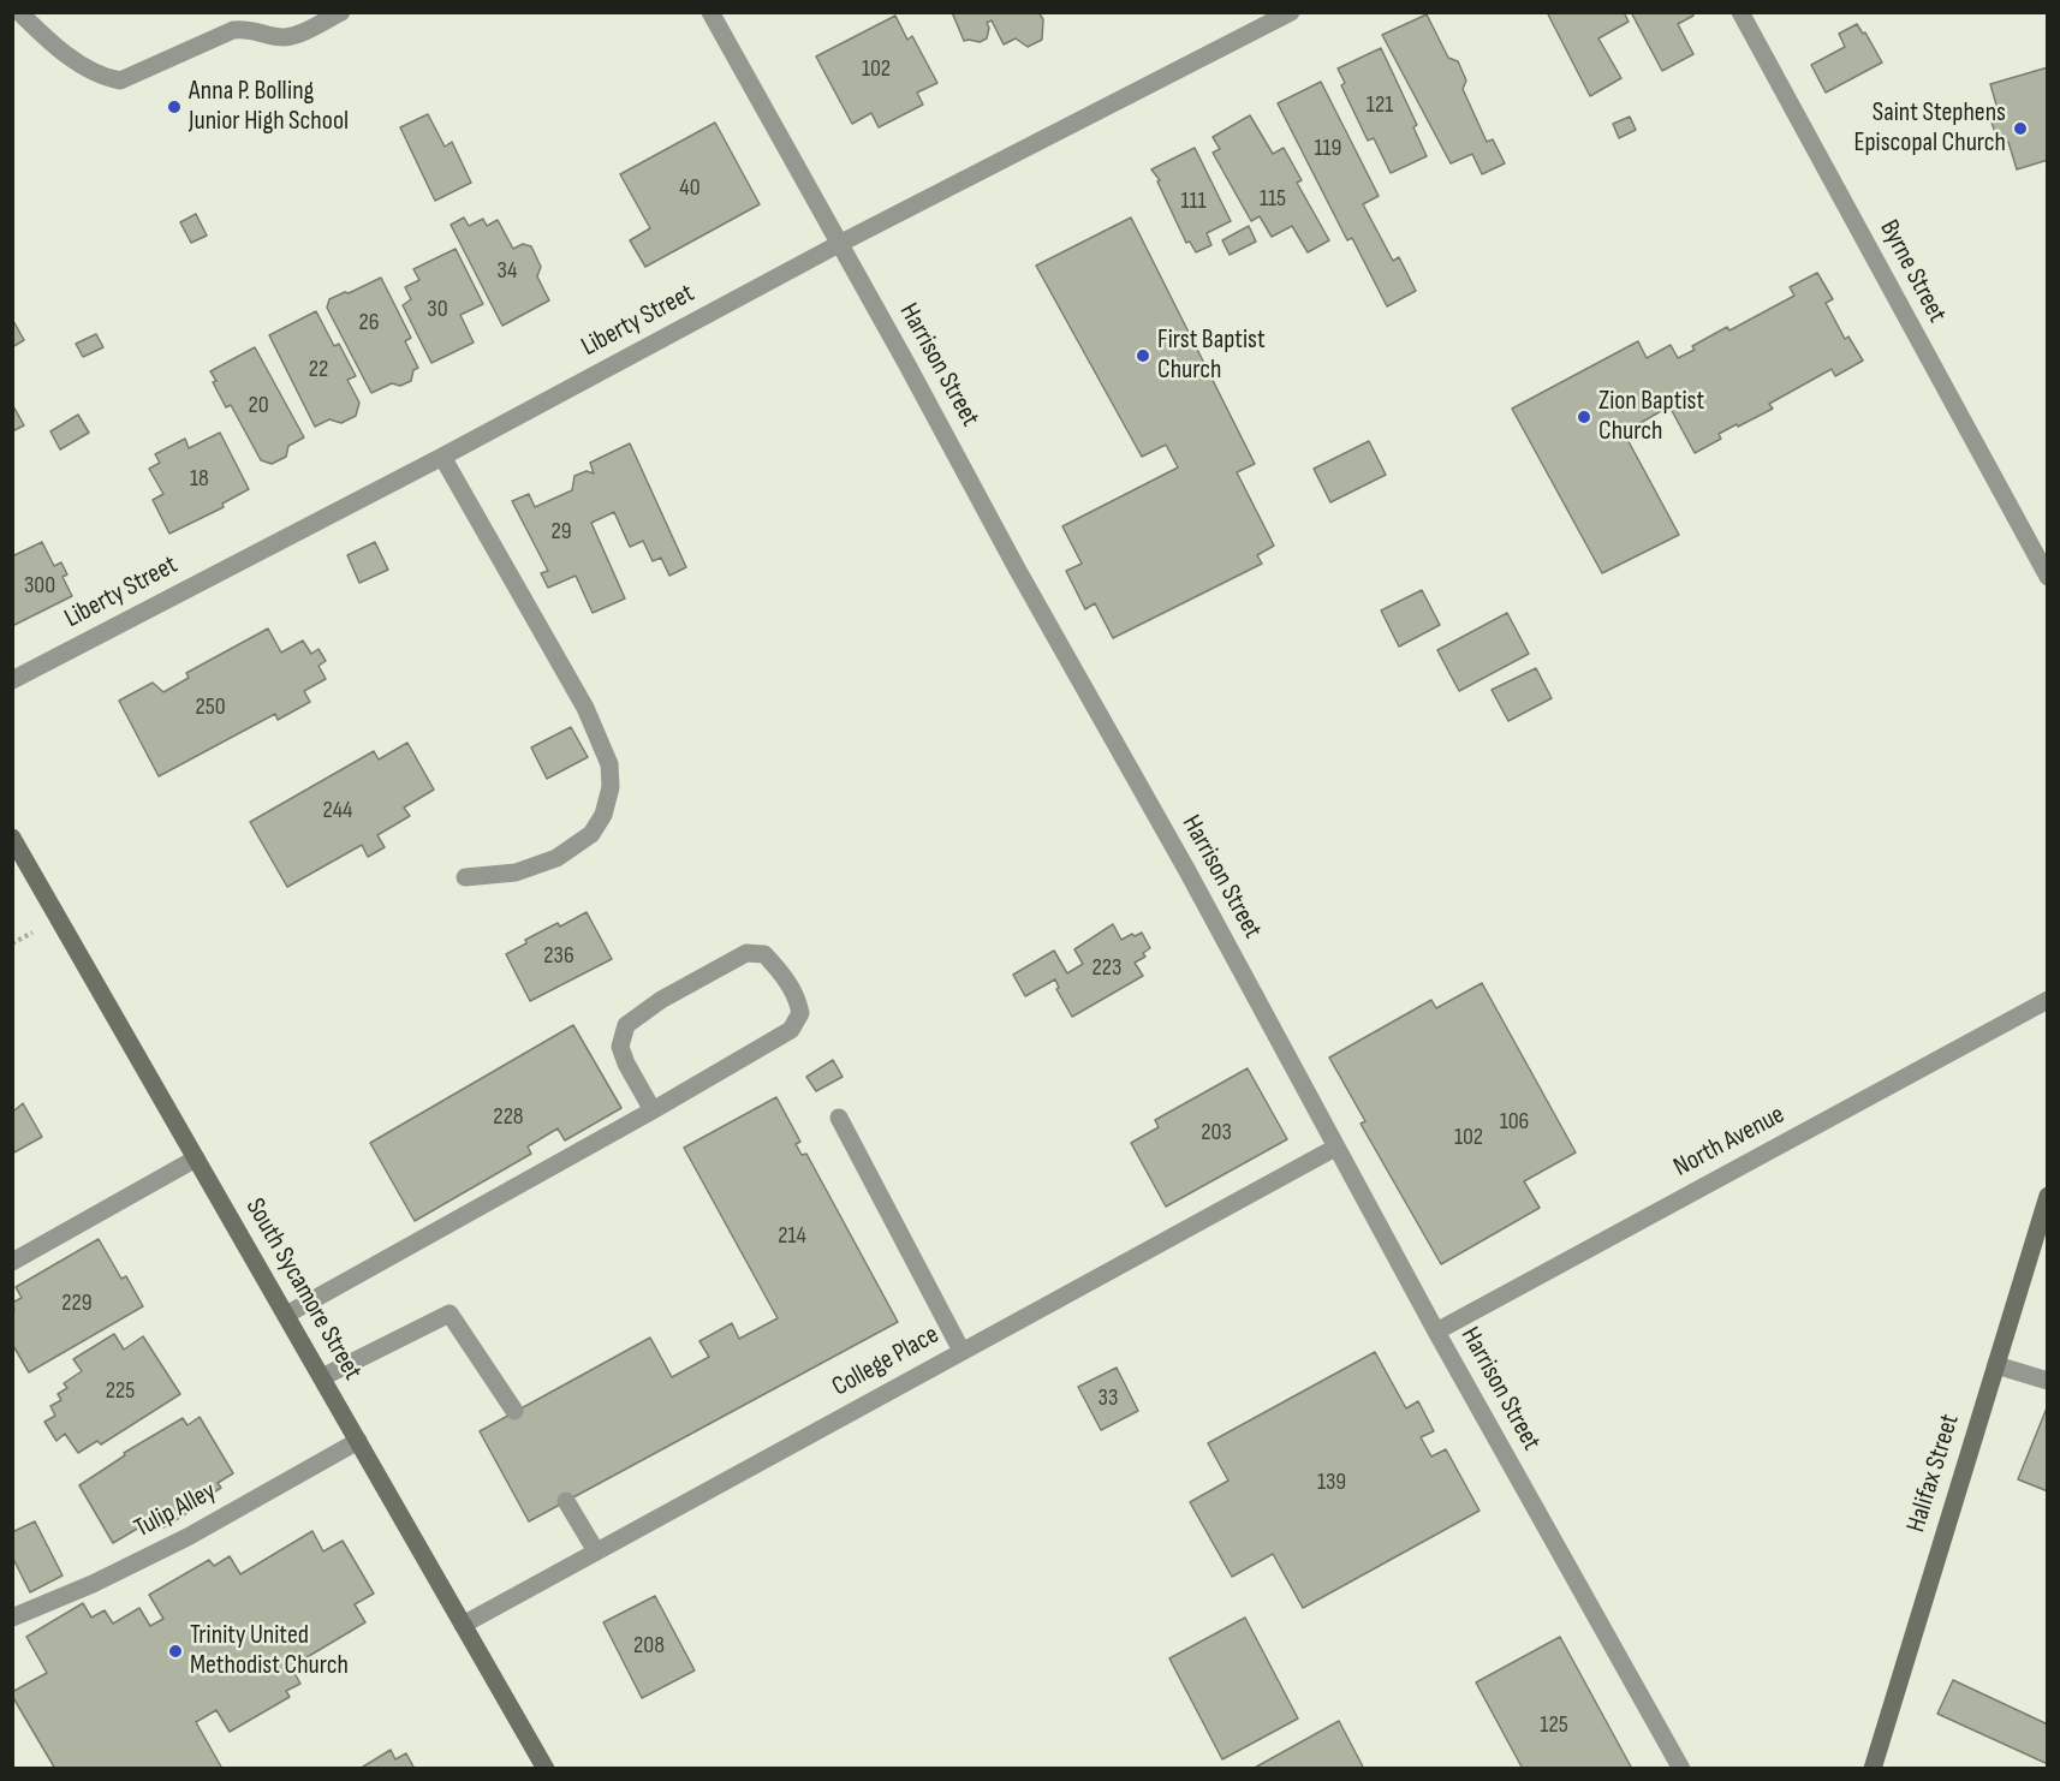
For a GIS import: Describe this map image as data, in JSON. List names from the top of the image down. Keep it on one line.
{"streets":{"main road":["South Sycamore Street","Halifax Street"],"street":["Byrne Street","Liberty Street","Harrison Street","North Avenue","College Place","Tulip Alley"]},"crossings":[["Liberty Street","Harrison Street"],["Harrison Street","North Avenue"],["Harrison Street","College Place"],["South Sycamore Street","College Place"],["South Sycamore Street","Tulip Alley"]],"places":["Anna P. Bolling Junior High School","Saint Stephens Episcopal Church","First Baptist Church","Zion Baptist Church","Trinity United Methodist Church"],"house_numbers":["102","121","119","40","115","111","34","30","26","22","20","18","29","300","250","244","236","223","228","106","203","102","214","229","225","33","139","208","125"]}
